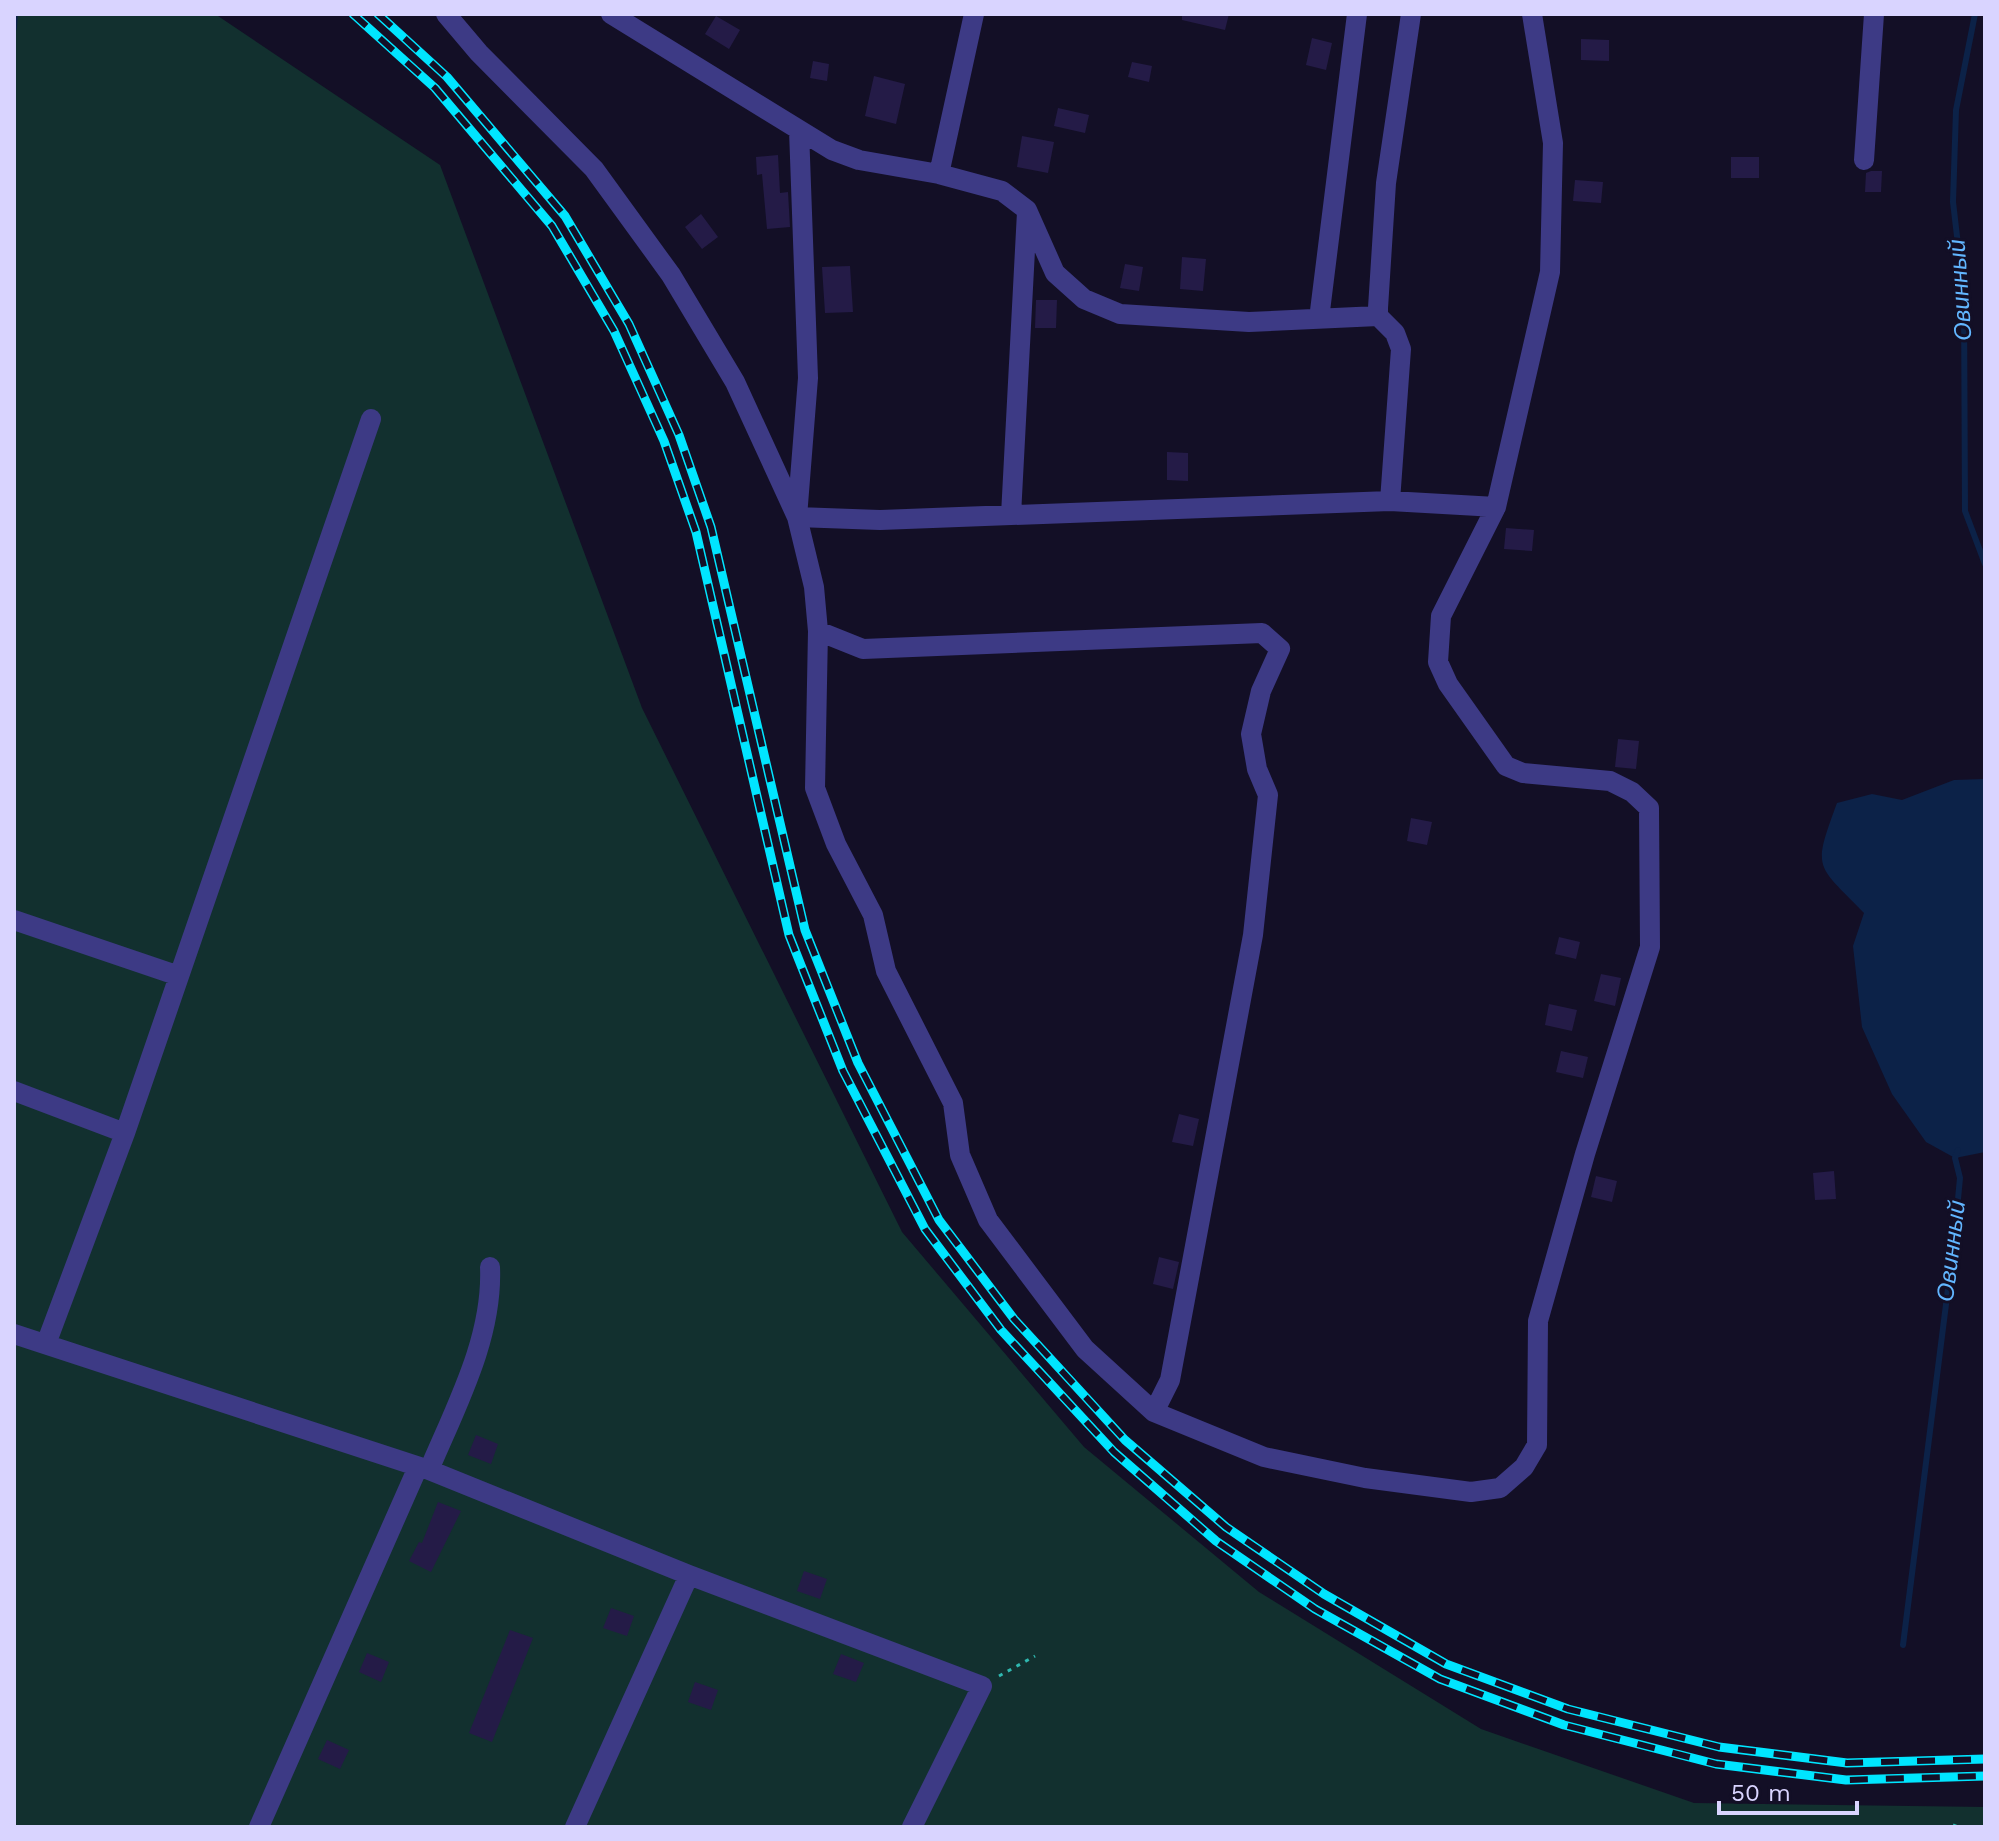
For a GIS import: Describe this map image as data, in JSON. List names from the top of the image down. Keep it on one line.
{"water":["Овинный"],"scale_bar":"50 m"}
